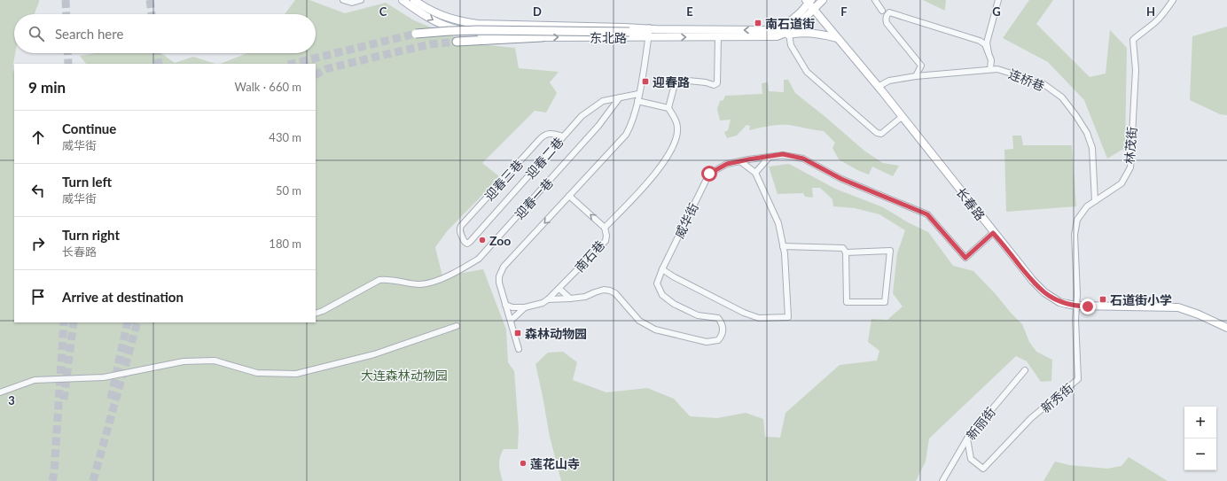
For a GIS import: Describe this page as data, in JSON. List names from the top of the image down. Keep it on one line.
{"streets":{"main road":["东北路","长春路"],"street":["连桥巷","林茂街","迎春二巷","迎春三巷","迎春一巷","威华街","南石巷","新秀街","新丽街"]},"crossings":[["东北路","长春路"],["连桥巷","林茂街"],["连桥巷","长春路"],["林茂街","长春路"],["林茂街","新秀街"],["迎春二巷","迎春三巷"],["迎春二巷","迎春一巷"],["长春路","威华街"],["长春路","新秀街"],["威华街","南石巷"],["新秀街","新丽街"]],"parks":["大连森林动物园"],"places":{"transit":["南石道街","迎春路","石道街小学","森林动物园"],"other":["Zoo","莲花山寺"]},"page":{"search":"Search here","heading":["9 min","Walk · 660 m"],"list":[["Continue","威华街","430 m"],["Turn left","威华街","50 m"],["Turn right","长春路","180 m"],"Arrive at destination"],"map_buttons":["+","−"]},"grid":{"columns":["C","D","E","F","G","H"],"rows":["3"]}}
